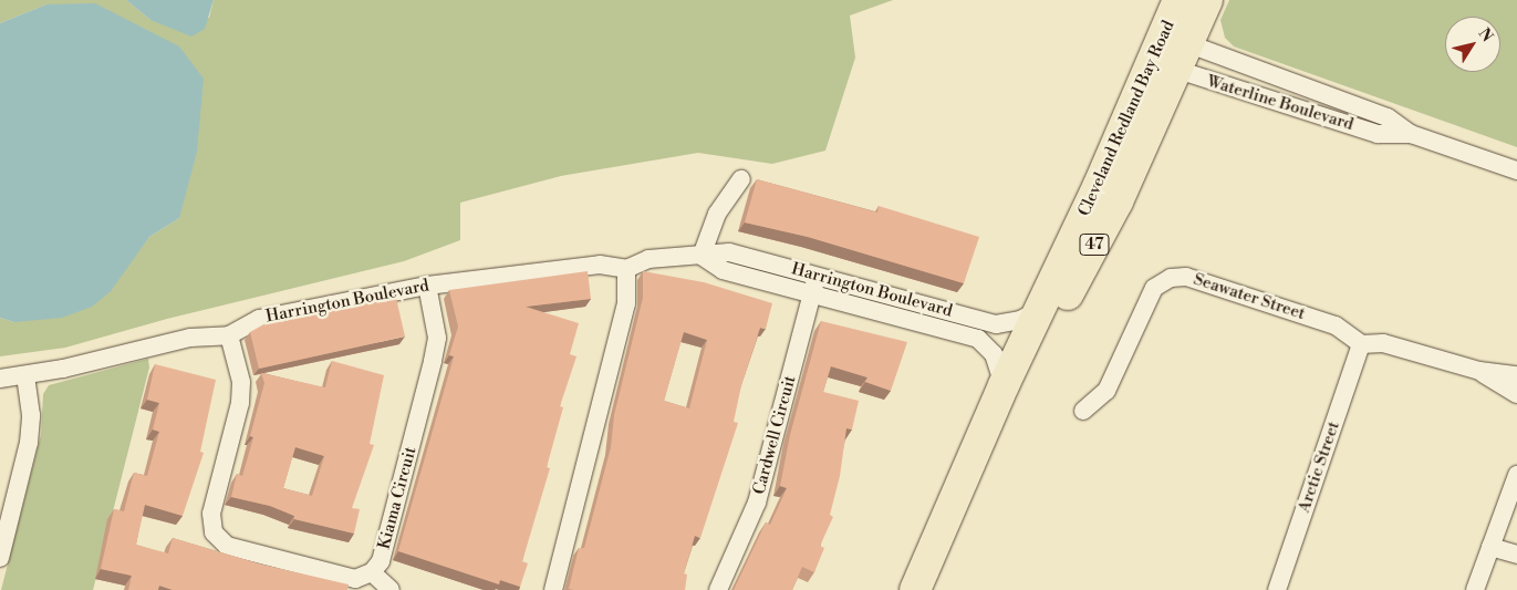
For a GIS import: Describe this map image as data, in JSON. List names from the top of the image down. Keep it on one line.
{"streets":{"highway":["Cleveland Redland Bay Road","47"],"street":["Waterline Boulevard","Harrington Boulevard","Seawater Street","Cardwell Circuit","Arctic Street","Kiama Circuit"]},"crossings":[["Waterline Boulevard","Cleveland Redland Bay Road"],["Cleveland Redland Bay Road","Harrington Boulevard"],["Harrington Boulevard","Cardwell Circuit"],["Harrington Boulevard","Kiama Circuit"],["Seawater Street","Arctic Street"]],"north":"top right"}
